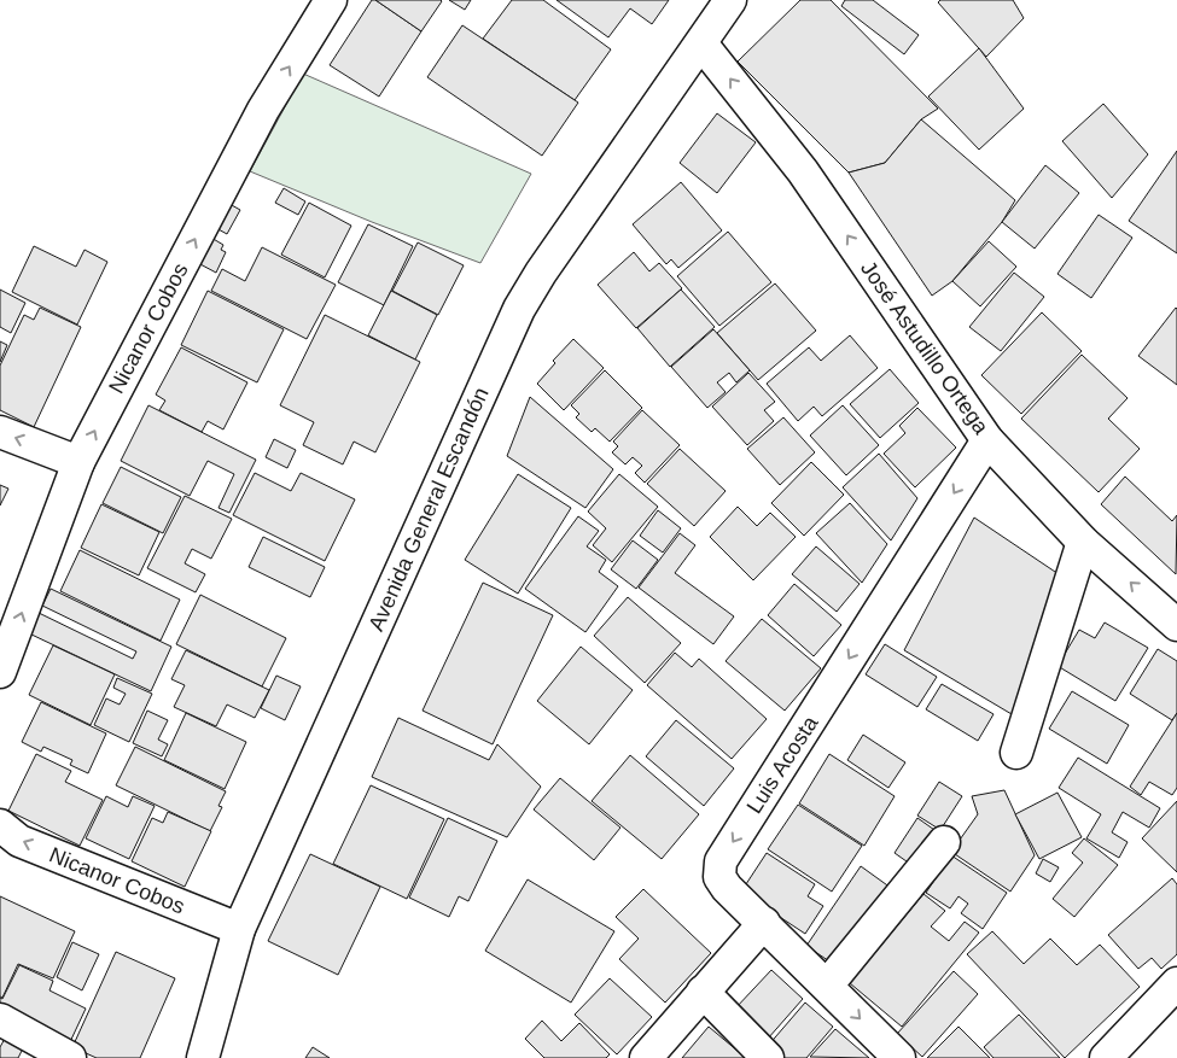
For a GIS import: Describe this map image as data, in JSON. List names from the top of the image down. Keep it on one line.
{"streets":{"street":["Nicanor Cobos","José Astudillo Ortega","Avenida General Escandón","Luis Acosta"]},"crossings":[["Nicanor Cobos","Avenida General Escandón"],["José Astudillo Ortega","Avenida General Escandón"],["José Astudillo Ortega","Luis Acosta"]],"one_way":["José Astudillo Ortega"]}
